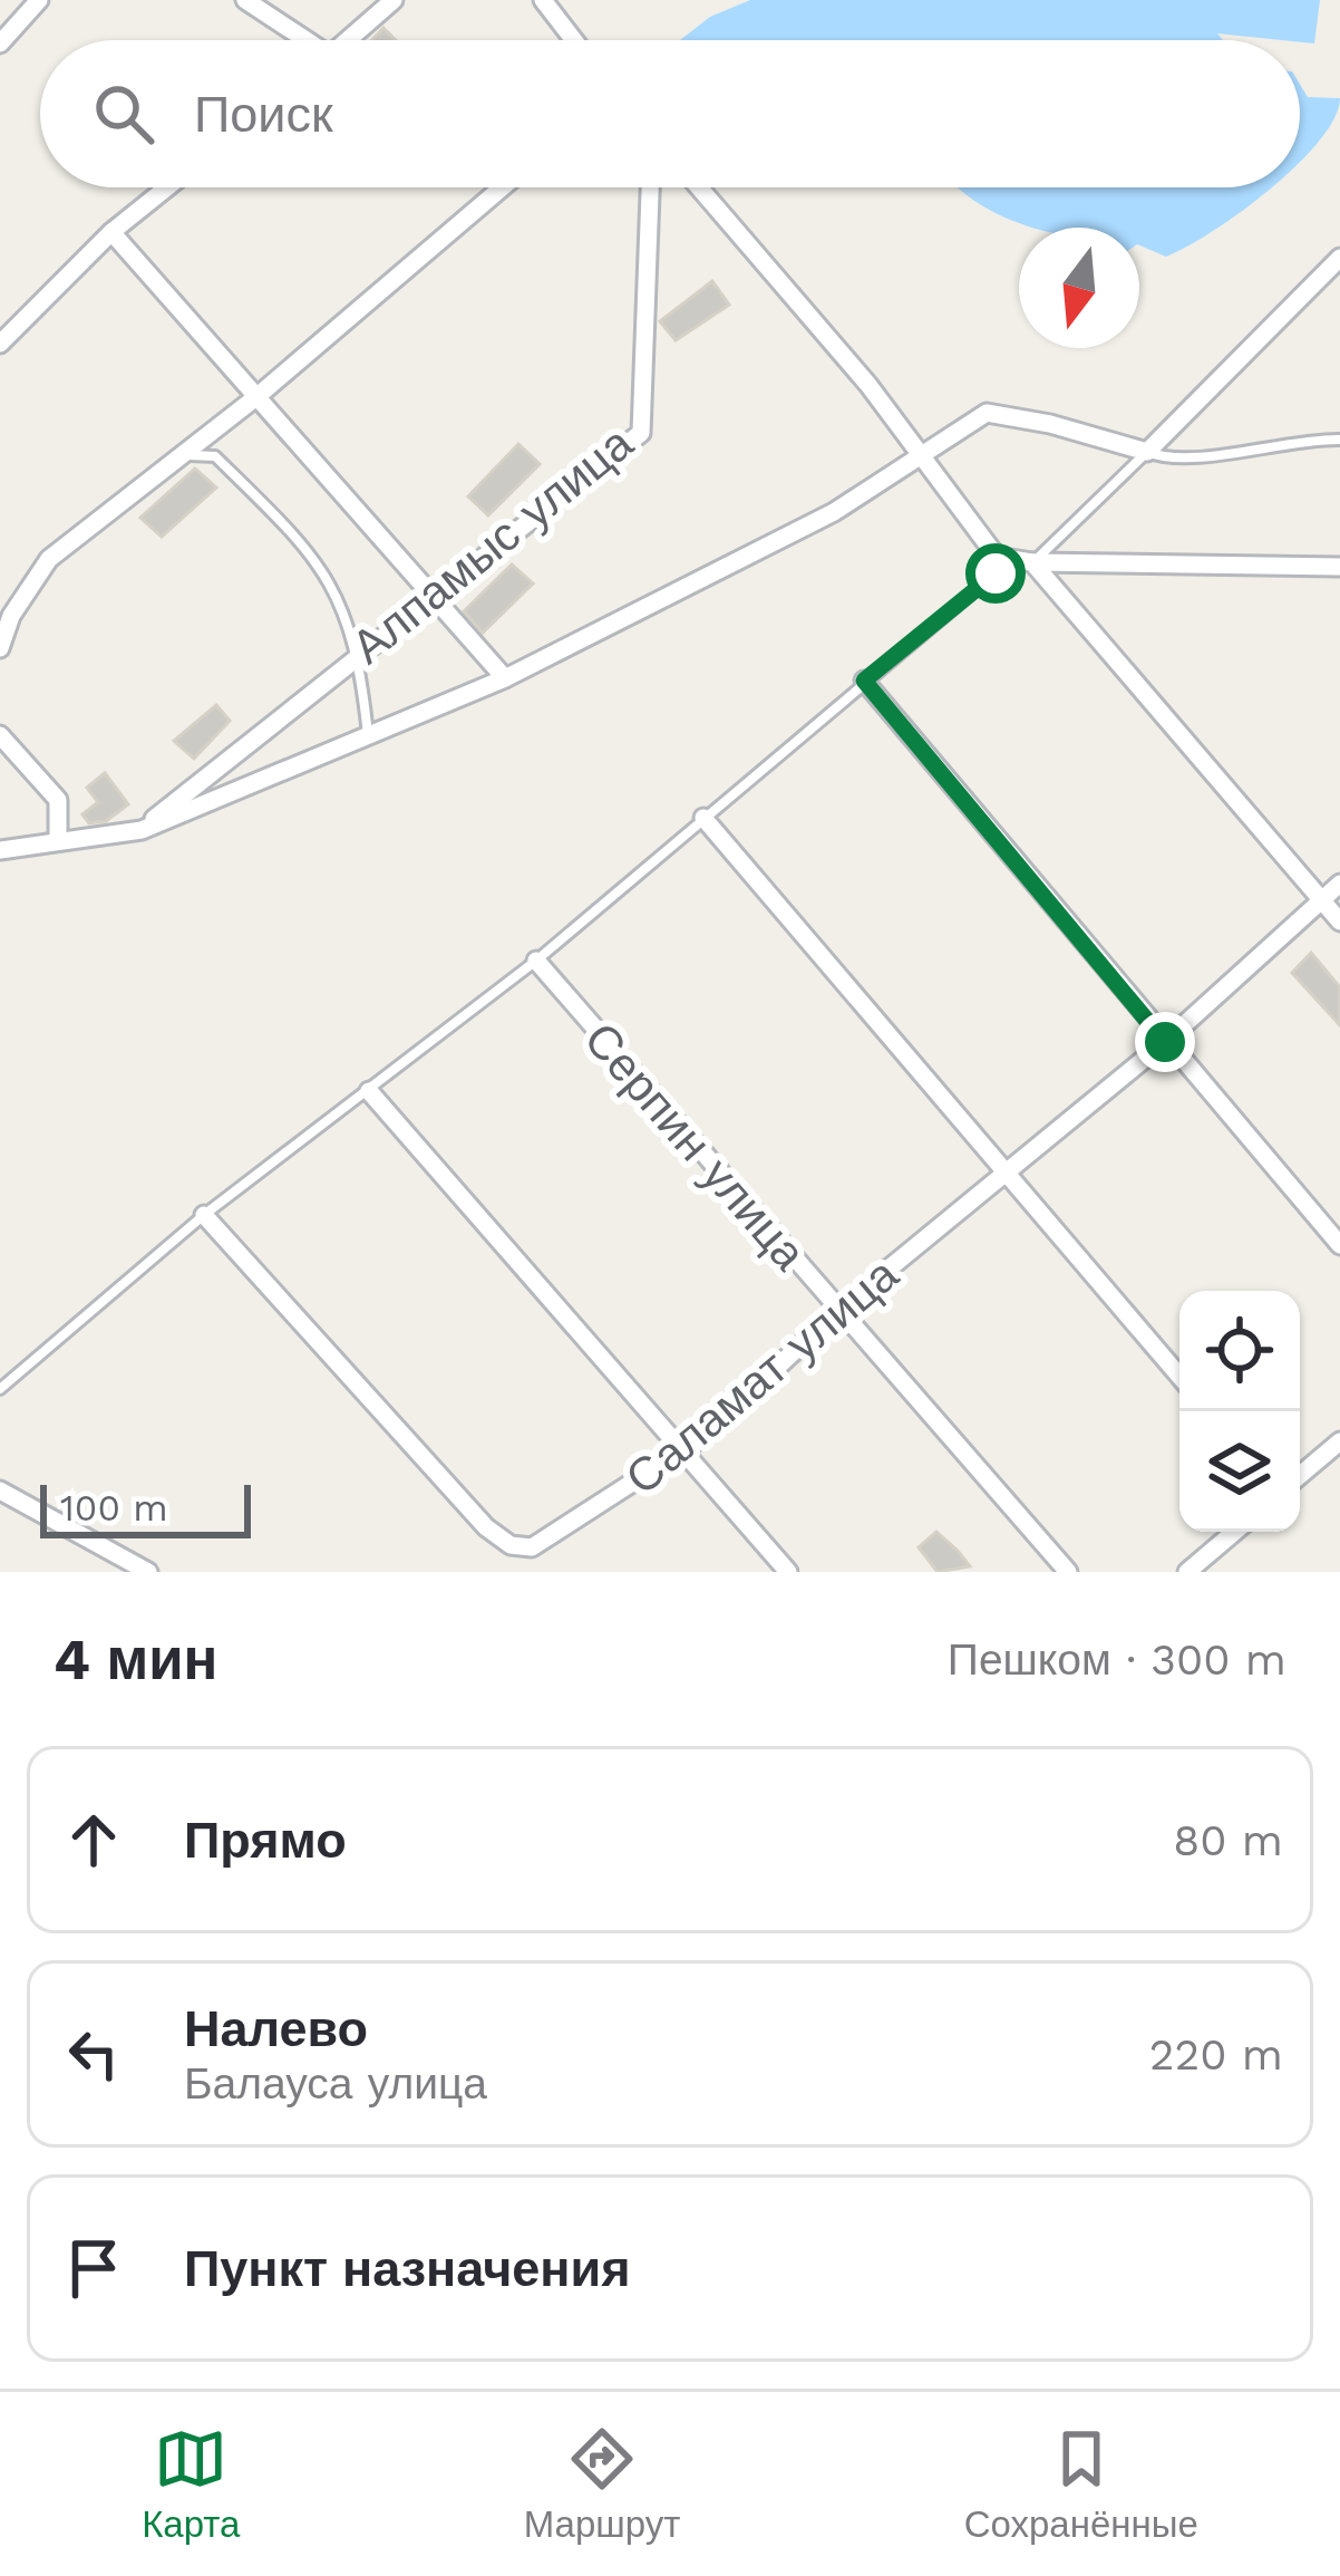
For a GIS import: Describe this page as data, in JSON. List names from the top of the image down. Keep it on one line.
{"streets":{"street":["Алпамыс улица","Серпин улица","Саламат улица"]},"crossings":[["Серпин улица","Саламат улица"]],"scale_bar":"100 m","north":"bottom","page":{"search":"Поиск","scale":"100 m","heading":["4 мин","Пешком · 300 m"],"list":[["Прямо","80 m"],["Налево","Балауса улица","220 m"],"Пункт назначения"],"nav":["Карта","Маршрут","Сохранённые"]}}
